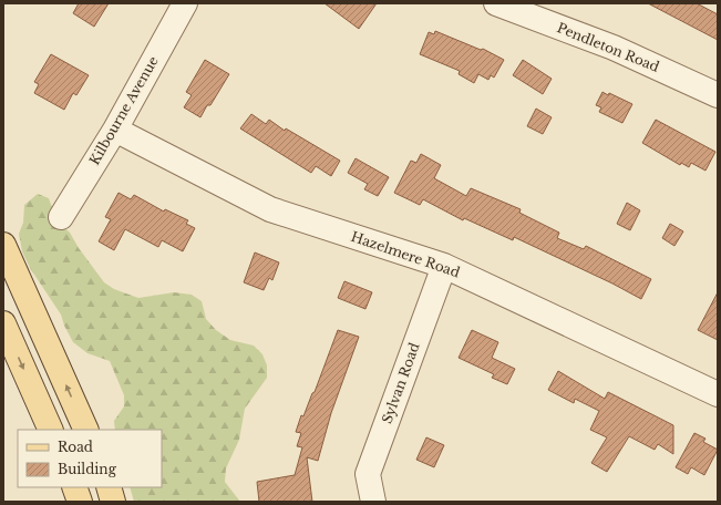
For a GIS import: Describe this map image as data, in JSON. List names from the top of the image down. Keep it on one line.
{"streets":{"street":["Pendleton Road","Kilbourne Avenue","Hazelmere Road","Sylvan Road"]},"crossings":[["Kilbourne Avenue","Hazelmere Road"],["Hazelmere Road","Sylvan Road"]],"legend":["Road","Building"]}
